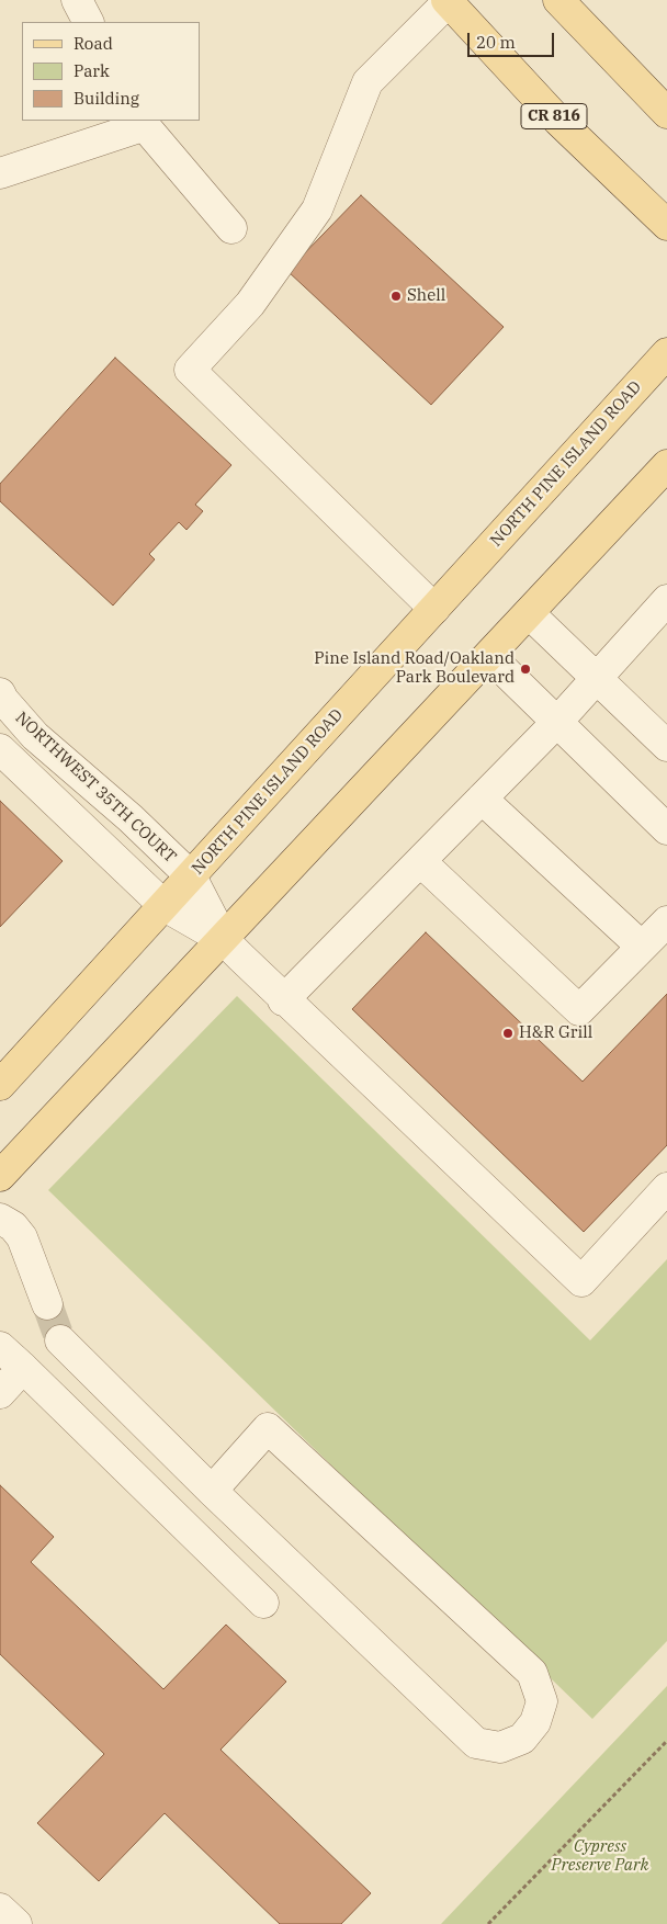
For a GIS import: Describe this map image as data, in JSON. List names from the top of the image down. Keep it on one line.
{"streets":{"main road":["CR 816","NORTH PINE ISLAND ROAD"],"street":["NORTHWEST 35TH COURT"]},"crossings":[["NORTH PINE ISLAND ROAD","NORTHWEST 35TH COURT"]],"parks":["Cypress Preserve Park"],"places":["Shell","Pine Island Road/Oakland Park Boulevard","H&R Grill"],"legend":["Road","Park","Building"],"scale_bar":"20 m"}
